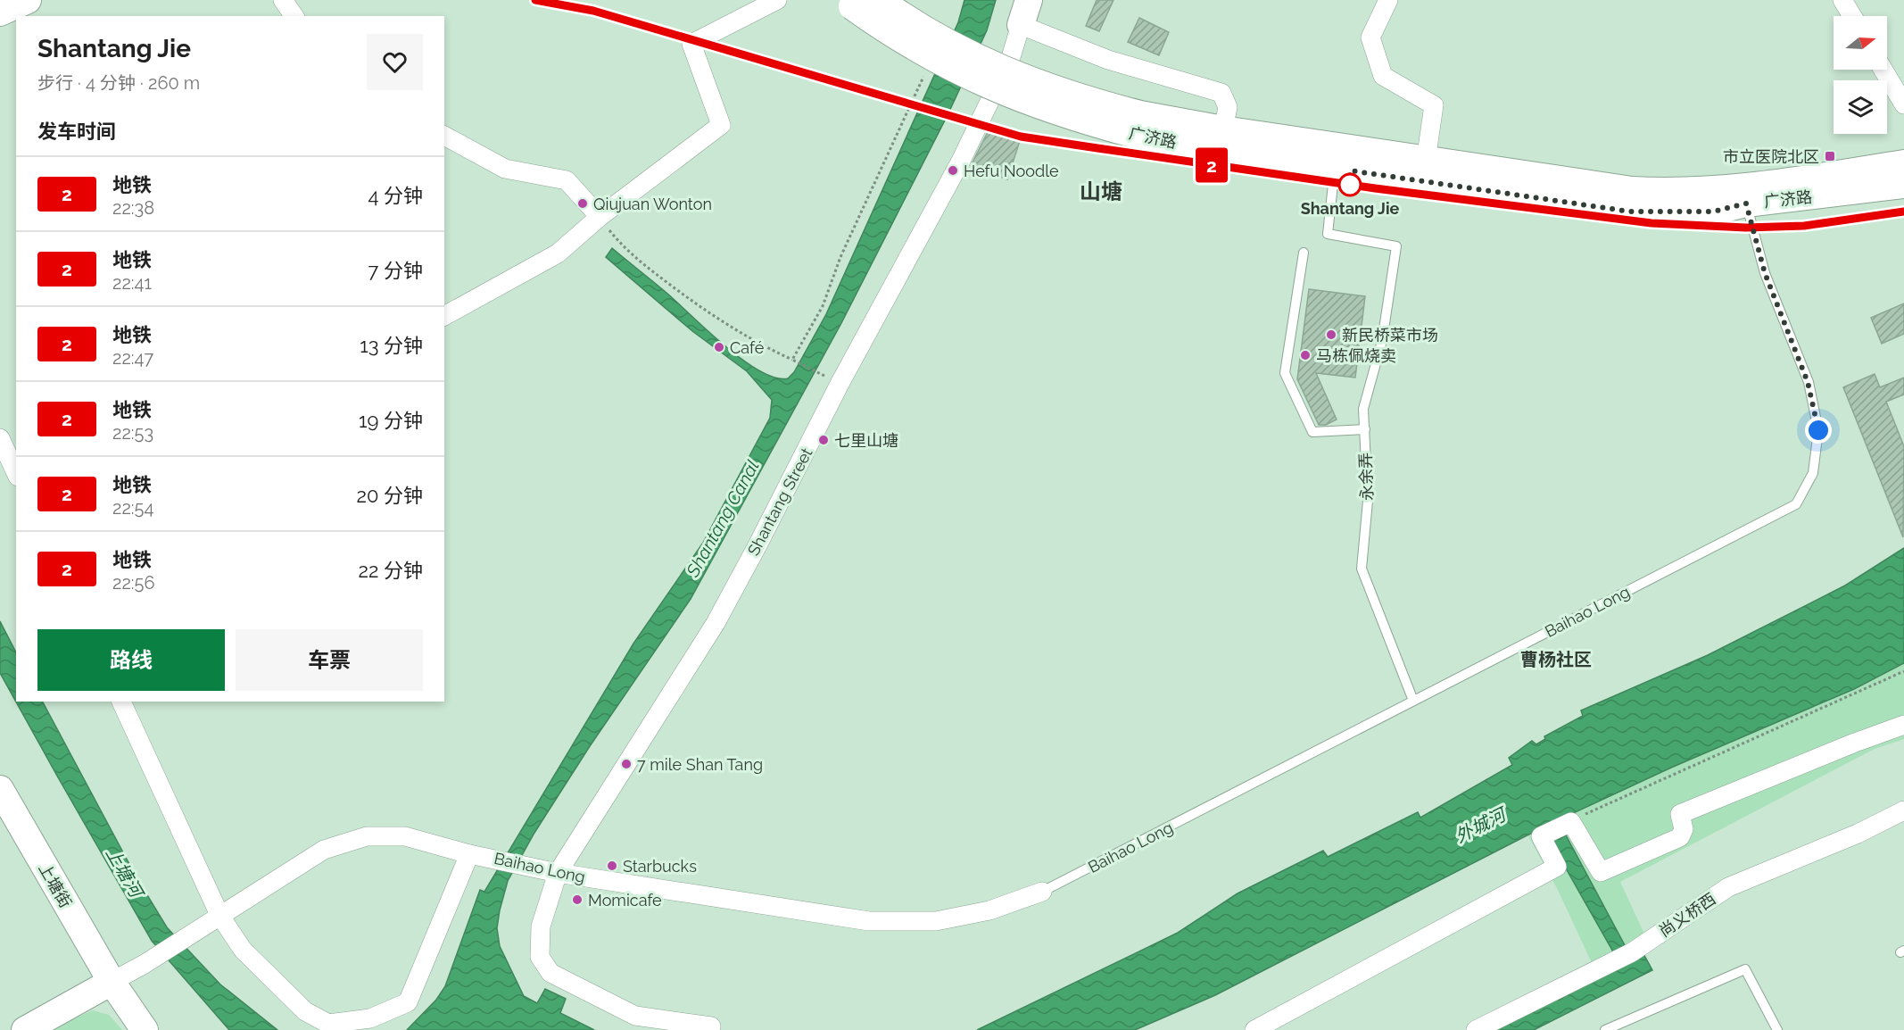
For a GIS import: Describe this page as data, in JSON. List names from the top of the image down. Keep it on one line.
{"streets":{"main road":["广济路","Shantang Street","上塘街"],"street":["Baihao Long","尚义桥西"],"lane":["永余弄"]},"crossings":[["广济路","永余弄"],["广济路","Baihao Long"],["永余弄","Baihao Long"],["Shantang Street","Baihao Long"],["Baihao Long","上塘街"]],"districts":["山塘","曹杨社区"],"water":["Shantang Canal","外城河","上塘河"],"places":{"transit":["市立医院北区"],"other":["Hefu Noodle","Shantang Jie","Qiujuan Wonton","新民桥菜市场","Café","马栋佩烧卖","七里山塘","7 mile Shan Tang","Starbucks","Momicafe"]},"lines":["metro line 2"],"north":"right","page":{"on_map":"2","heading":[["Shantang Jie","步行 · 4 分钟 · 260 m"],"发车时间"],"list":[{"mark":"2","name":"地铁","note":"22:38","value":"4 分钟"},{"mark":"2","name":"地铁","note":"22:41","value":"7 分钟"},{"mark":"2","name":"地铁","note":"22:47","value":"13 分钟"},{"mark":"2","name":"地铁","note":"22:53","value":"19 分钟"},{"mark":"2","name":"地铁","note":"22:54","value":"20 分钟"},{"mark":"2","name":"地铁","note":"22:56","value":"22 分钟"}],"buttons":["路线","车票"]}}
